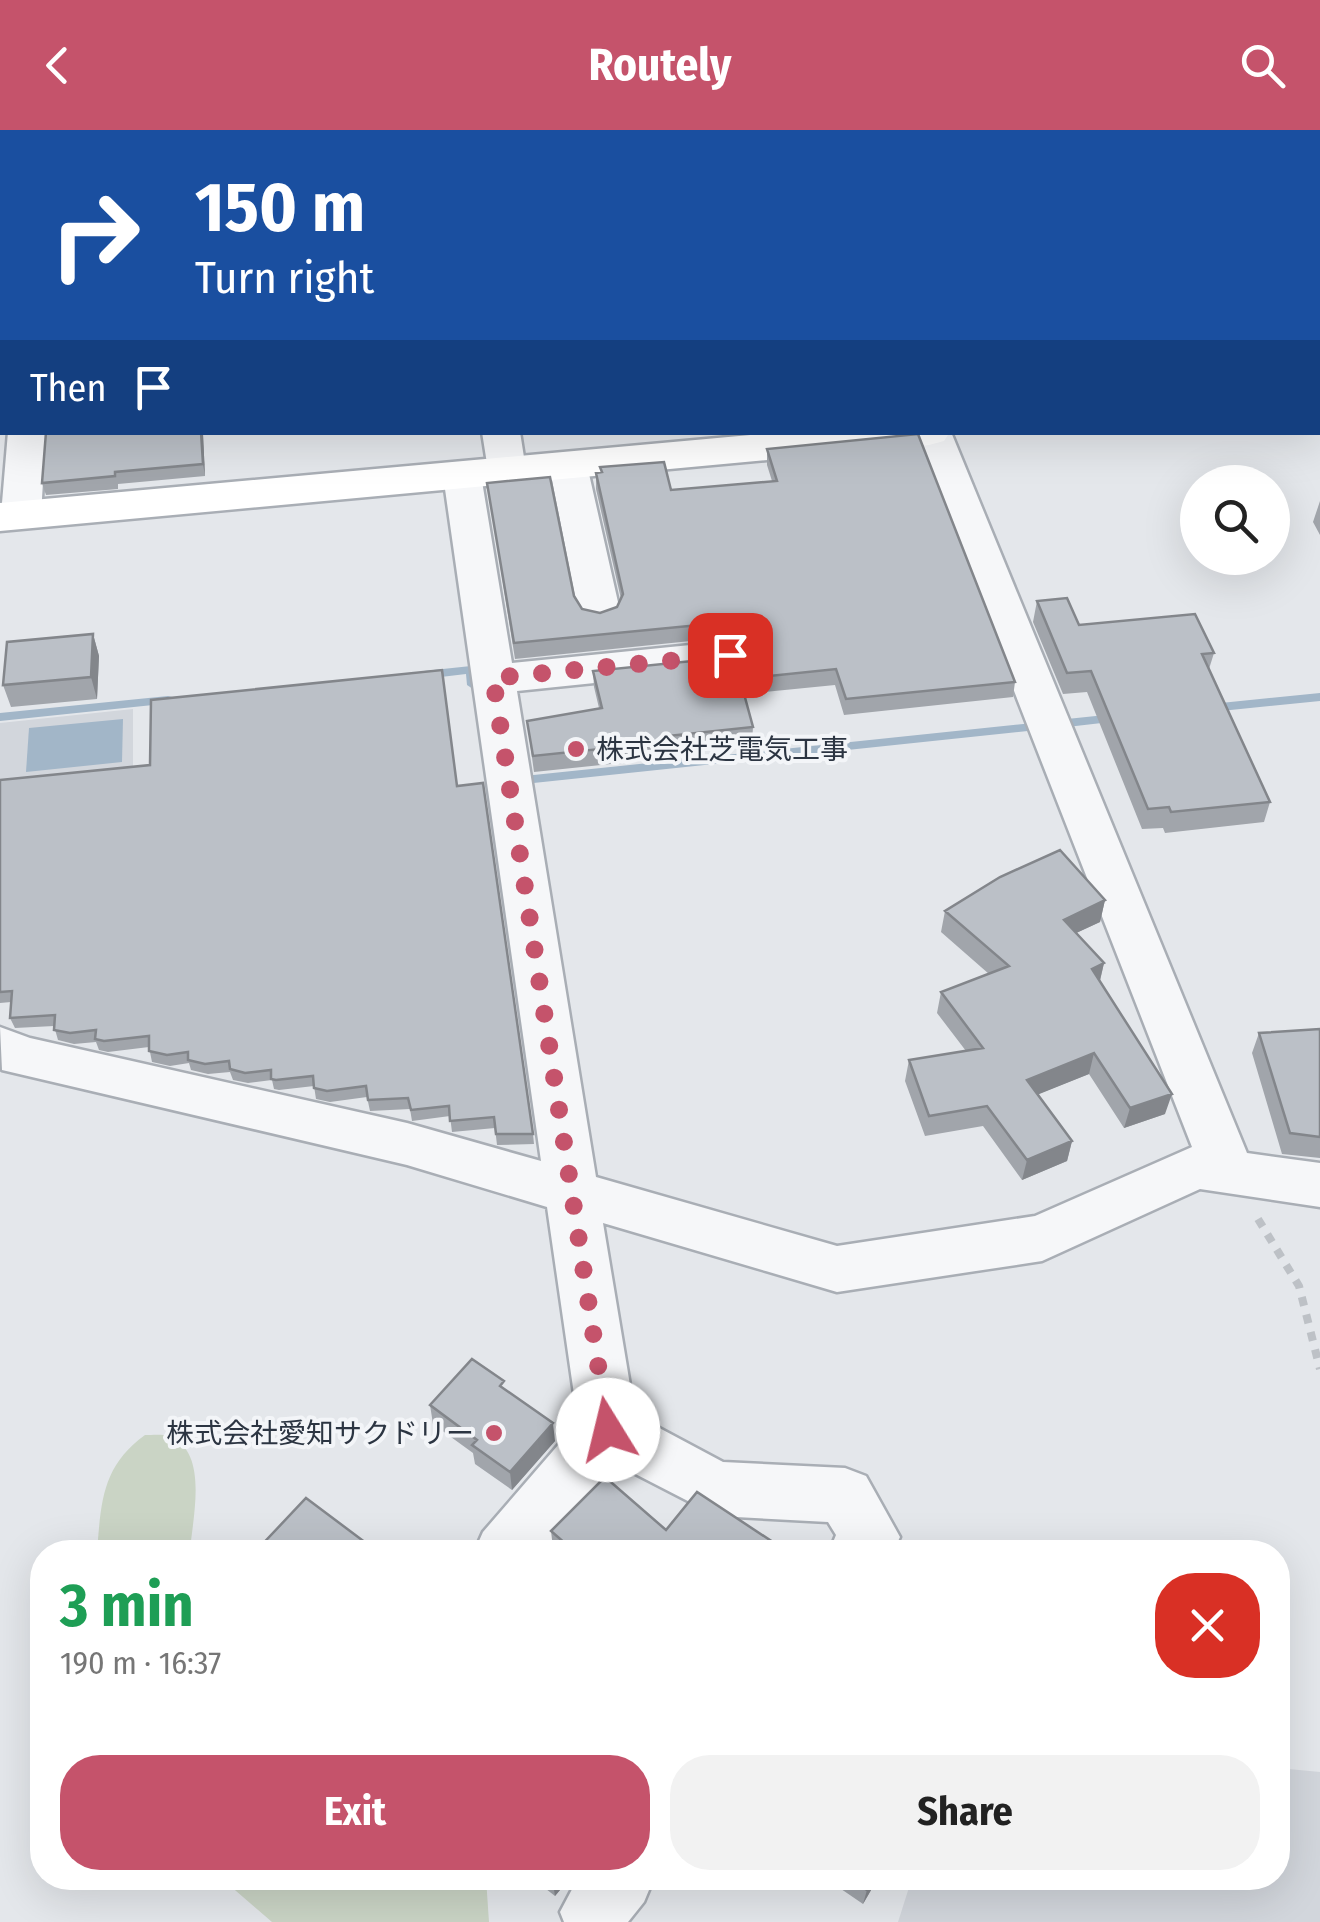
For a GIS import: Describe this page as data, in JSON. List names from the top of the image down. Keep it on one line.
{"places":["株式会社芝電気工事","株式会社愛知サクドリー"],"page":{"header":"Routely","turn":["150 m","Turn right"],"then":"Then","heading":["3 min","190 m · 16:37"],"buttons":["Exit","Share"]}}
